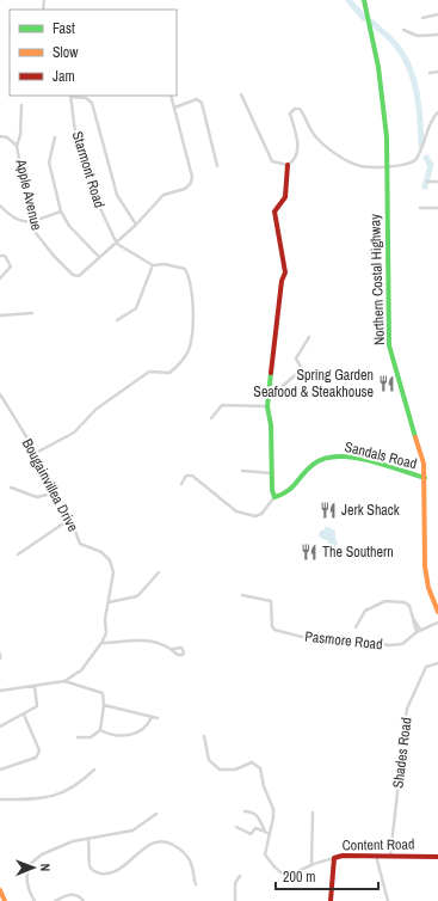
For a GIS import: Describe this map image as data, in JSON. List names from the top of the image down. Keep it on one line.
{"streets":{"street":["Starmont Road","Apple Avenue","Northern Costal Highway","Sandals Road","Bougainvillea Drive","Pasmore Road","Shades Road","Content Road"]},"crossings":[["Northern Costal Highway","Sandals Road"],["Shades Road","Content Road"]],"places":{"restaurant":["Spring Garden Seafood & Steakhouse","Jerk Shack","The Southern"]},"legend":["Fast","Slow","Jam"],"scale_bar":"200 m","north":"right"}
